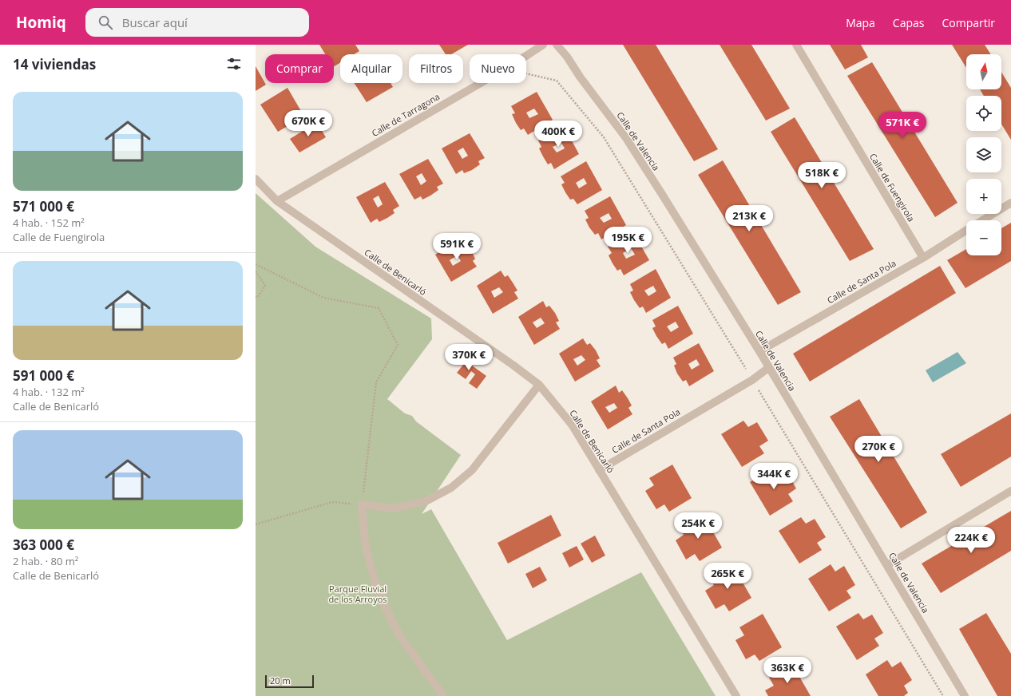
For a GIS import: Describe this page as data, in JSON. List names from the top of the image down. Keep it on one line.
{"streets":{"street":["Calle de Tarragona","Calle de Valencia","Calle de Fuengirola","Calle de Benicarló","Calle de Santa Pola"]},"crossings":[["Calle de Tarragona","Calle de Benicarló"],["Calle de Valencia","Calle de Santa Pola"],["Calle de Fuengirola","Calle de Santa Pola"],["Calle de Benicarló","Calle de Santa Pola"]],"parks":["Parque Fluvial de los Arroyos"],"scale_bar":"20 m","north":"top","page":{"header":"Homiq","search":"Buscar aquí","nav":["Mapa","Capas","Compartir"],"heading":"14 viviendas","map_buttons":["+","−"],"chip":["Comprar","Alquilar","Filtros","Nuevo"],"list":[{"name":"571 000 €","note":"4 hab. · 152 m² · Calle de Fuengirola"},{"name":"591 000 €","note":"4 hab. · 132 m² · Calle de Benicarló"},{"name":"363 000 €","note":"2 hab. · 80 m² · Calle de Benicarló"}],"price":["670K €","571K €","400K €","518K €","213K €","195K €","591K €","370K €","270K €","344K €","254K €","224K €","265K €","363K €"],"scale":"20 m"}}
